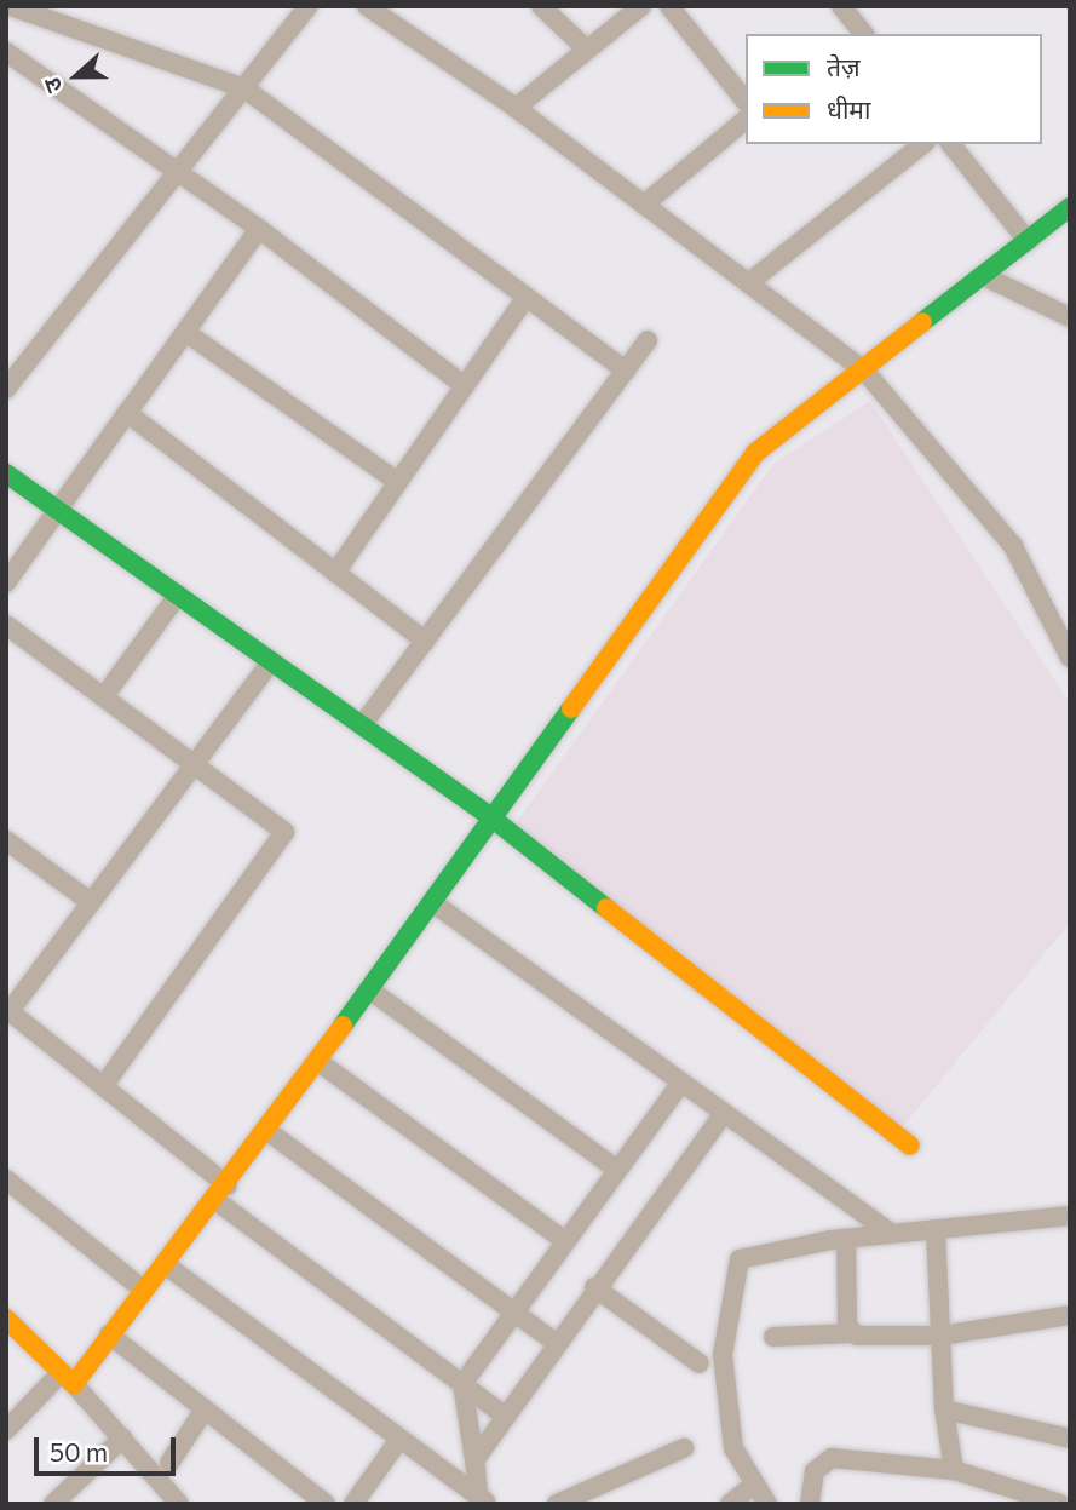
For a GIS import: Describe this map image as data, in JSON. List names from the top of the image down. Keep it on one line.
{"legend":["तेज़","धीमा"],"scale_bar":"50 m","north":"left"}
